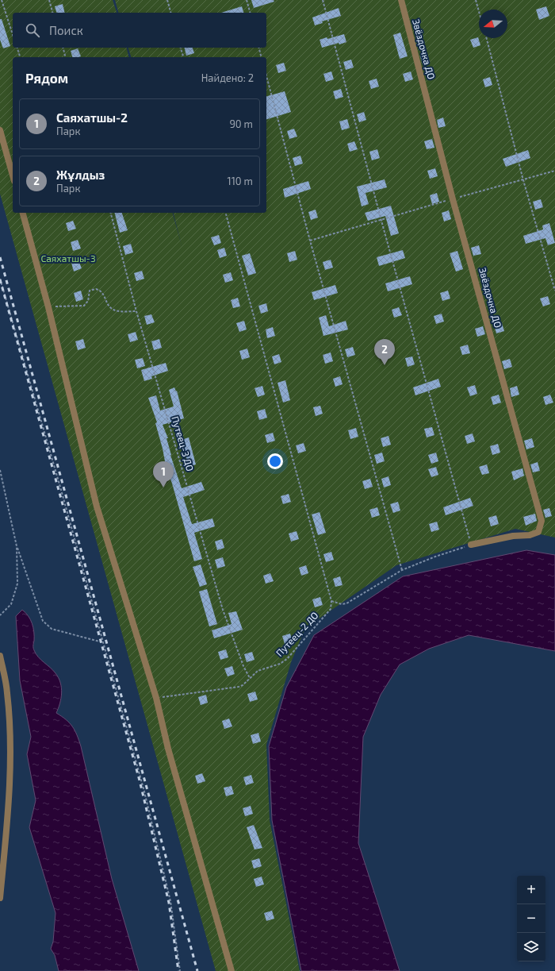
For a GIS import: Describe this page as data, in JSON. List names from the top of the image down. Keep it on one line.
{"streets":{"street":["Звёздочка ДО"],"path":["Путеец-3 ДО","Путеец-2 ДО"]},"crossings":[["Путеец-3 ДО","Путеец-2 ДО"]],"parks":["Саяхатшы-3"],"north":"left","page":{"search":"Поиск","heading":["Рядом","Найдено: 2"],"list":[{"mark":"1","name":"Саяхатшы-2","note":"Парк","value":"90 m"},{"mark":"2","name":"Жұлдыз","note":"Парк","value":"110 m"}],"pins":["2","1"],"map_buttons":["+","−"]}}
